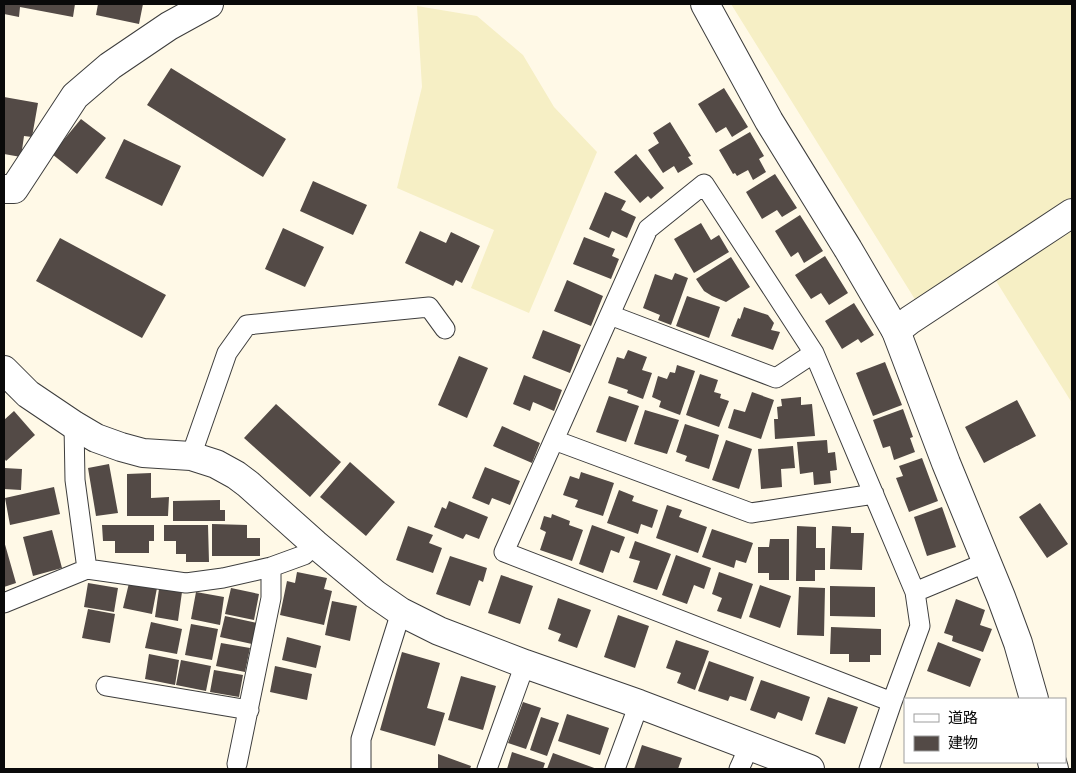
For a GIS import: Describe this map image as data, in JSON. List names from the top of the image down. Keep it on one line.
{"legend":["道路","建物"]}
